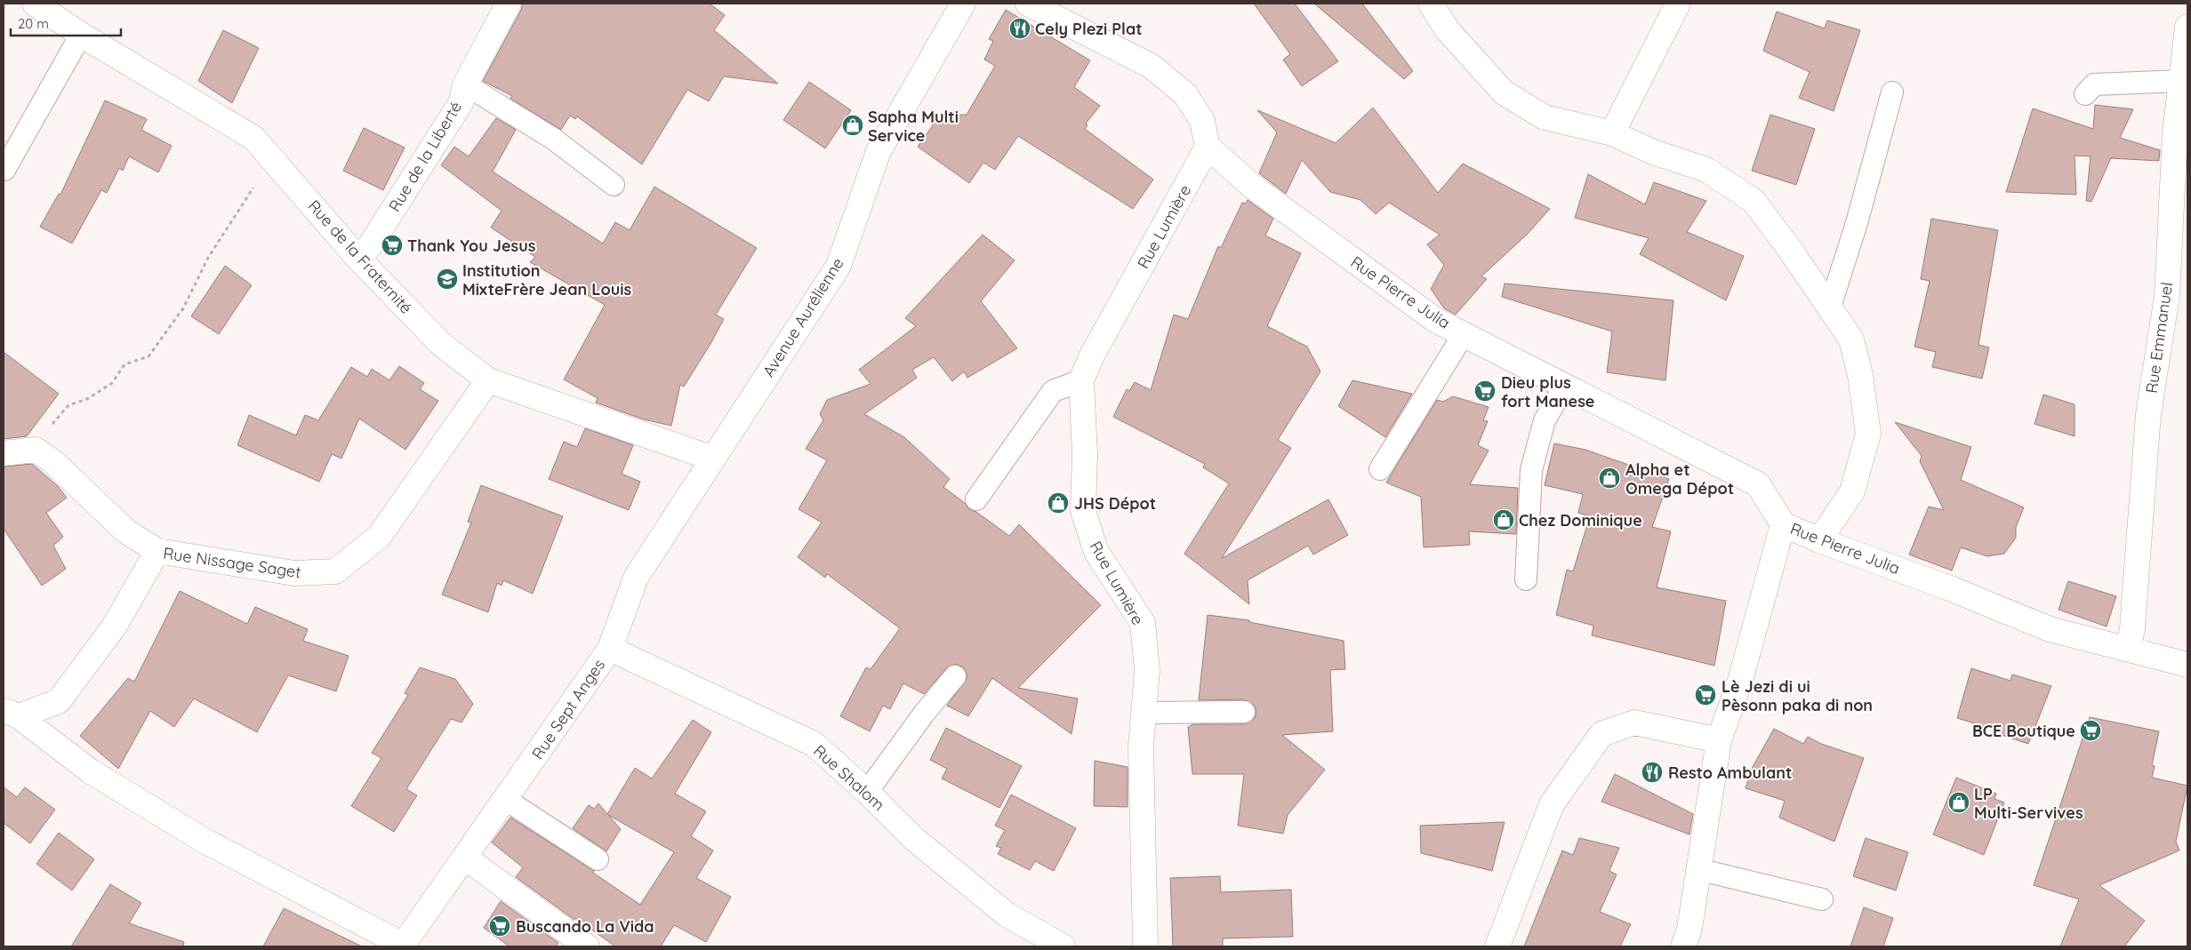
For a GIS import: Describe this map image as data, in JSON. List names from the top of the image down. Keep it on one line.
{"streets":{"street":["Rue de la Liberté","Rue Lumière","Rue de la Fraternité","Rue Pierre Julia","Avenue Aurélienne","Rue Emmanuel","Rue Nissage Saget","Rue Sept Anges","Rue Shalom"]},"crossings":[["Rue de la Liberté","Rue de la Fraternité"],["Rue Lumière","Rue Pierre Julia"],["Rue de la Fraternité","Avenue Aurélienne"],["Rue de la Fraternité","Rue Nissage Saget"],["Rue de la Fraternité","Rue Sept Anges"],["Rue Pierre Julia","Rue Emmanuel"],["Avenue Aurélienne","Rue Sept Anges"],["Rue Sept Anges","Rue Shalom"]],"places":{"restaurant":["Cely Plezi Plat","Resto Ambulant"],"shop":["Sapha Multi Service","Alpha et Omega Dépot","JHS Dépot","Chez Dominique","LP Multi-Servives"],"supermarket":["Thank You Jesus","Dieu plus fort Manese","Lè Jezi di ui Pèsonn paka di non","BCE Boutique","Buscando La Vida"],"school or university":["Institution MixteFrère Jean Louis"]},"scale_bar":"20 m"}
